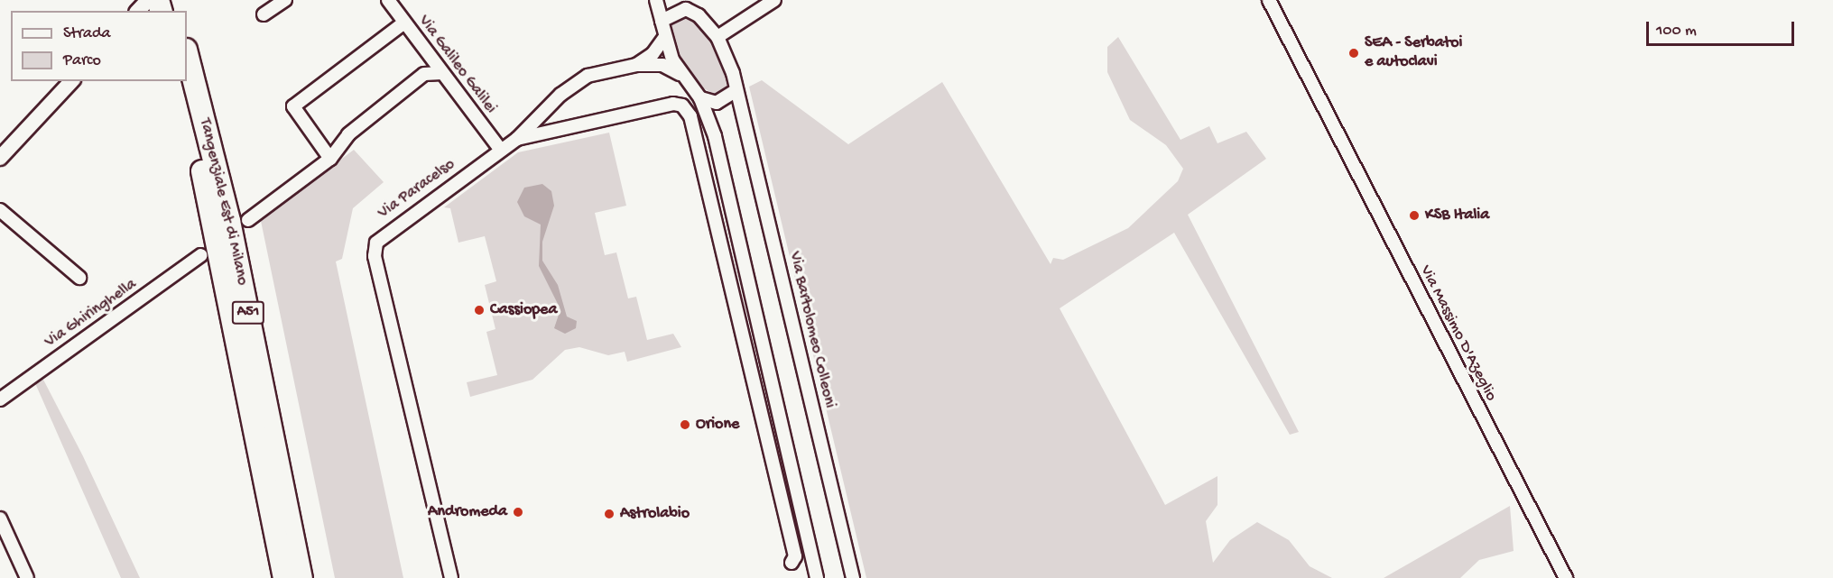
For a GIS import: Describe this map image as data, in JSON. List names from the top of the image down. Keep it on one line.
{"streets":{"highway":["Tangenziale Est di Milano","A51"],"street":["Via Galileo Galilei","Via Paracelso","Via Ghiringhella","Via Bartolomeo Colleoni","Via Massimo D'Azeglio"]},"crossings":[["Via Galileo Galilei","Via Paracelso"]],"places":["SEA - Serbatoi e autoclavi","KSB Italia","Cassiopea","Orione","Andromeda","Astrolabio"],"legend":["Strada","Parco"],"scale_bar":"100 m"}
